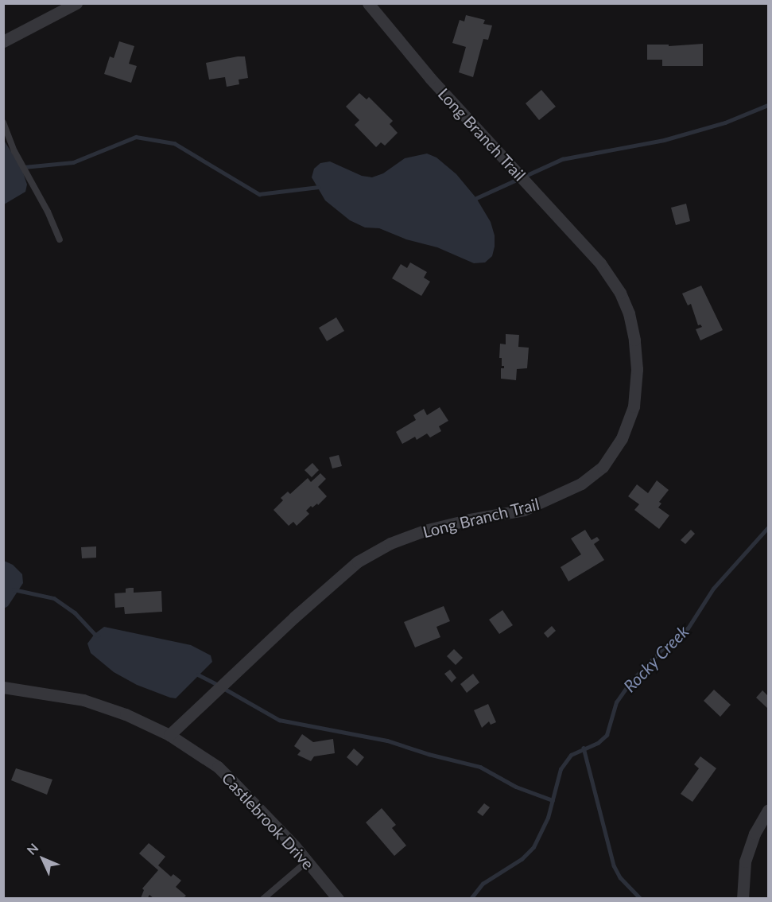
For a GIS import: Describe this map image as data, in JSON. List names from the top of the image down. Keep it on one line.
{"streets":{"street":["Long Branch Trail","Castlebrook Drive"]},"crossings":[["Long Branch Trail","Castlebrook Drive"]],"water":["Rocky Creek"],"north":"top left"}
